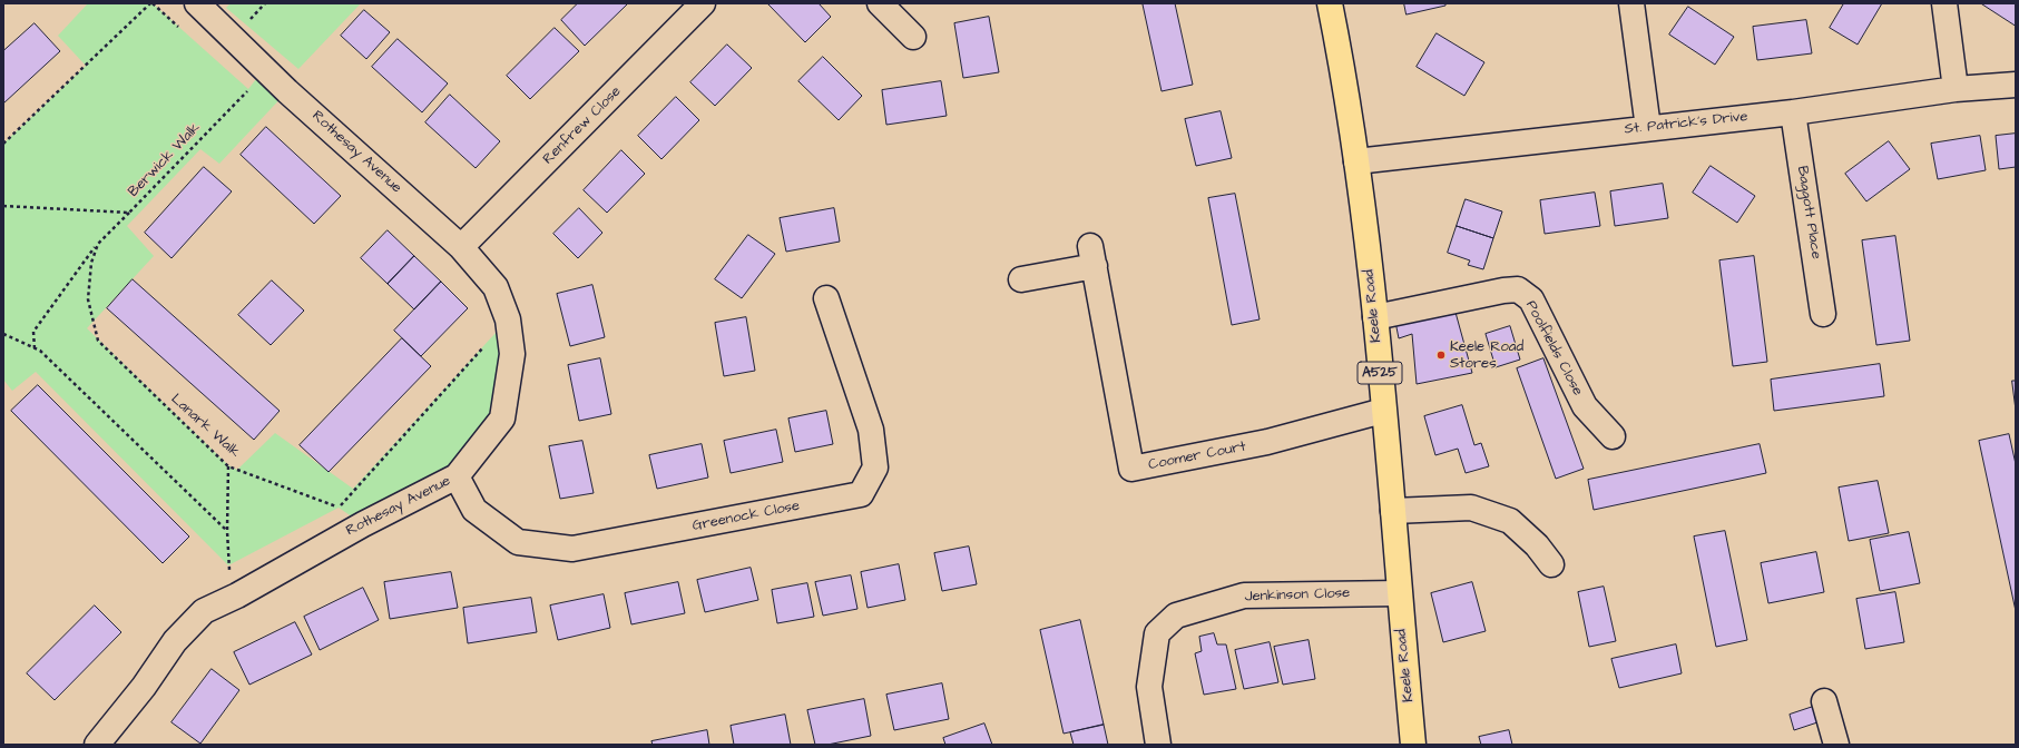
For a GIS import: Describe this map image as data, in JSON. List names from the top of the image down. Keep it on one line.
{"streets":{"main road":["Keele Road","A525"],"street":["St. Patrick's Drive","Renfrew Close","Rothesay Avenue","Baggott Place","Poolfields Close","Coomer Court","Greenock Close","Jenkinson Close"],"path":["Berwick Walk","Lanark Walk"]},"crossings":[["St. Patrick's Drive","Baggott Place"],["St. Patrick's Drive","Keele Road"],["Renfrew Close","Rothesay Avenue"],["Rothesay Avenue","Berwick Walk"],["Rothesay Avenue","Lanark Walk"],["Rothesay Avenue","Greenock Close"],["Keele Road","Poolfields Close"],["Keele Road","Coomer Court"],["Keele Road","Jenkinson Close"]],"places":["Keele Road Stores"]}
